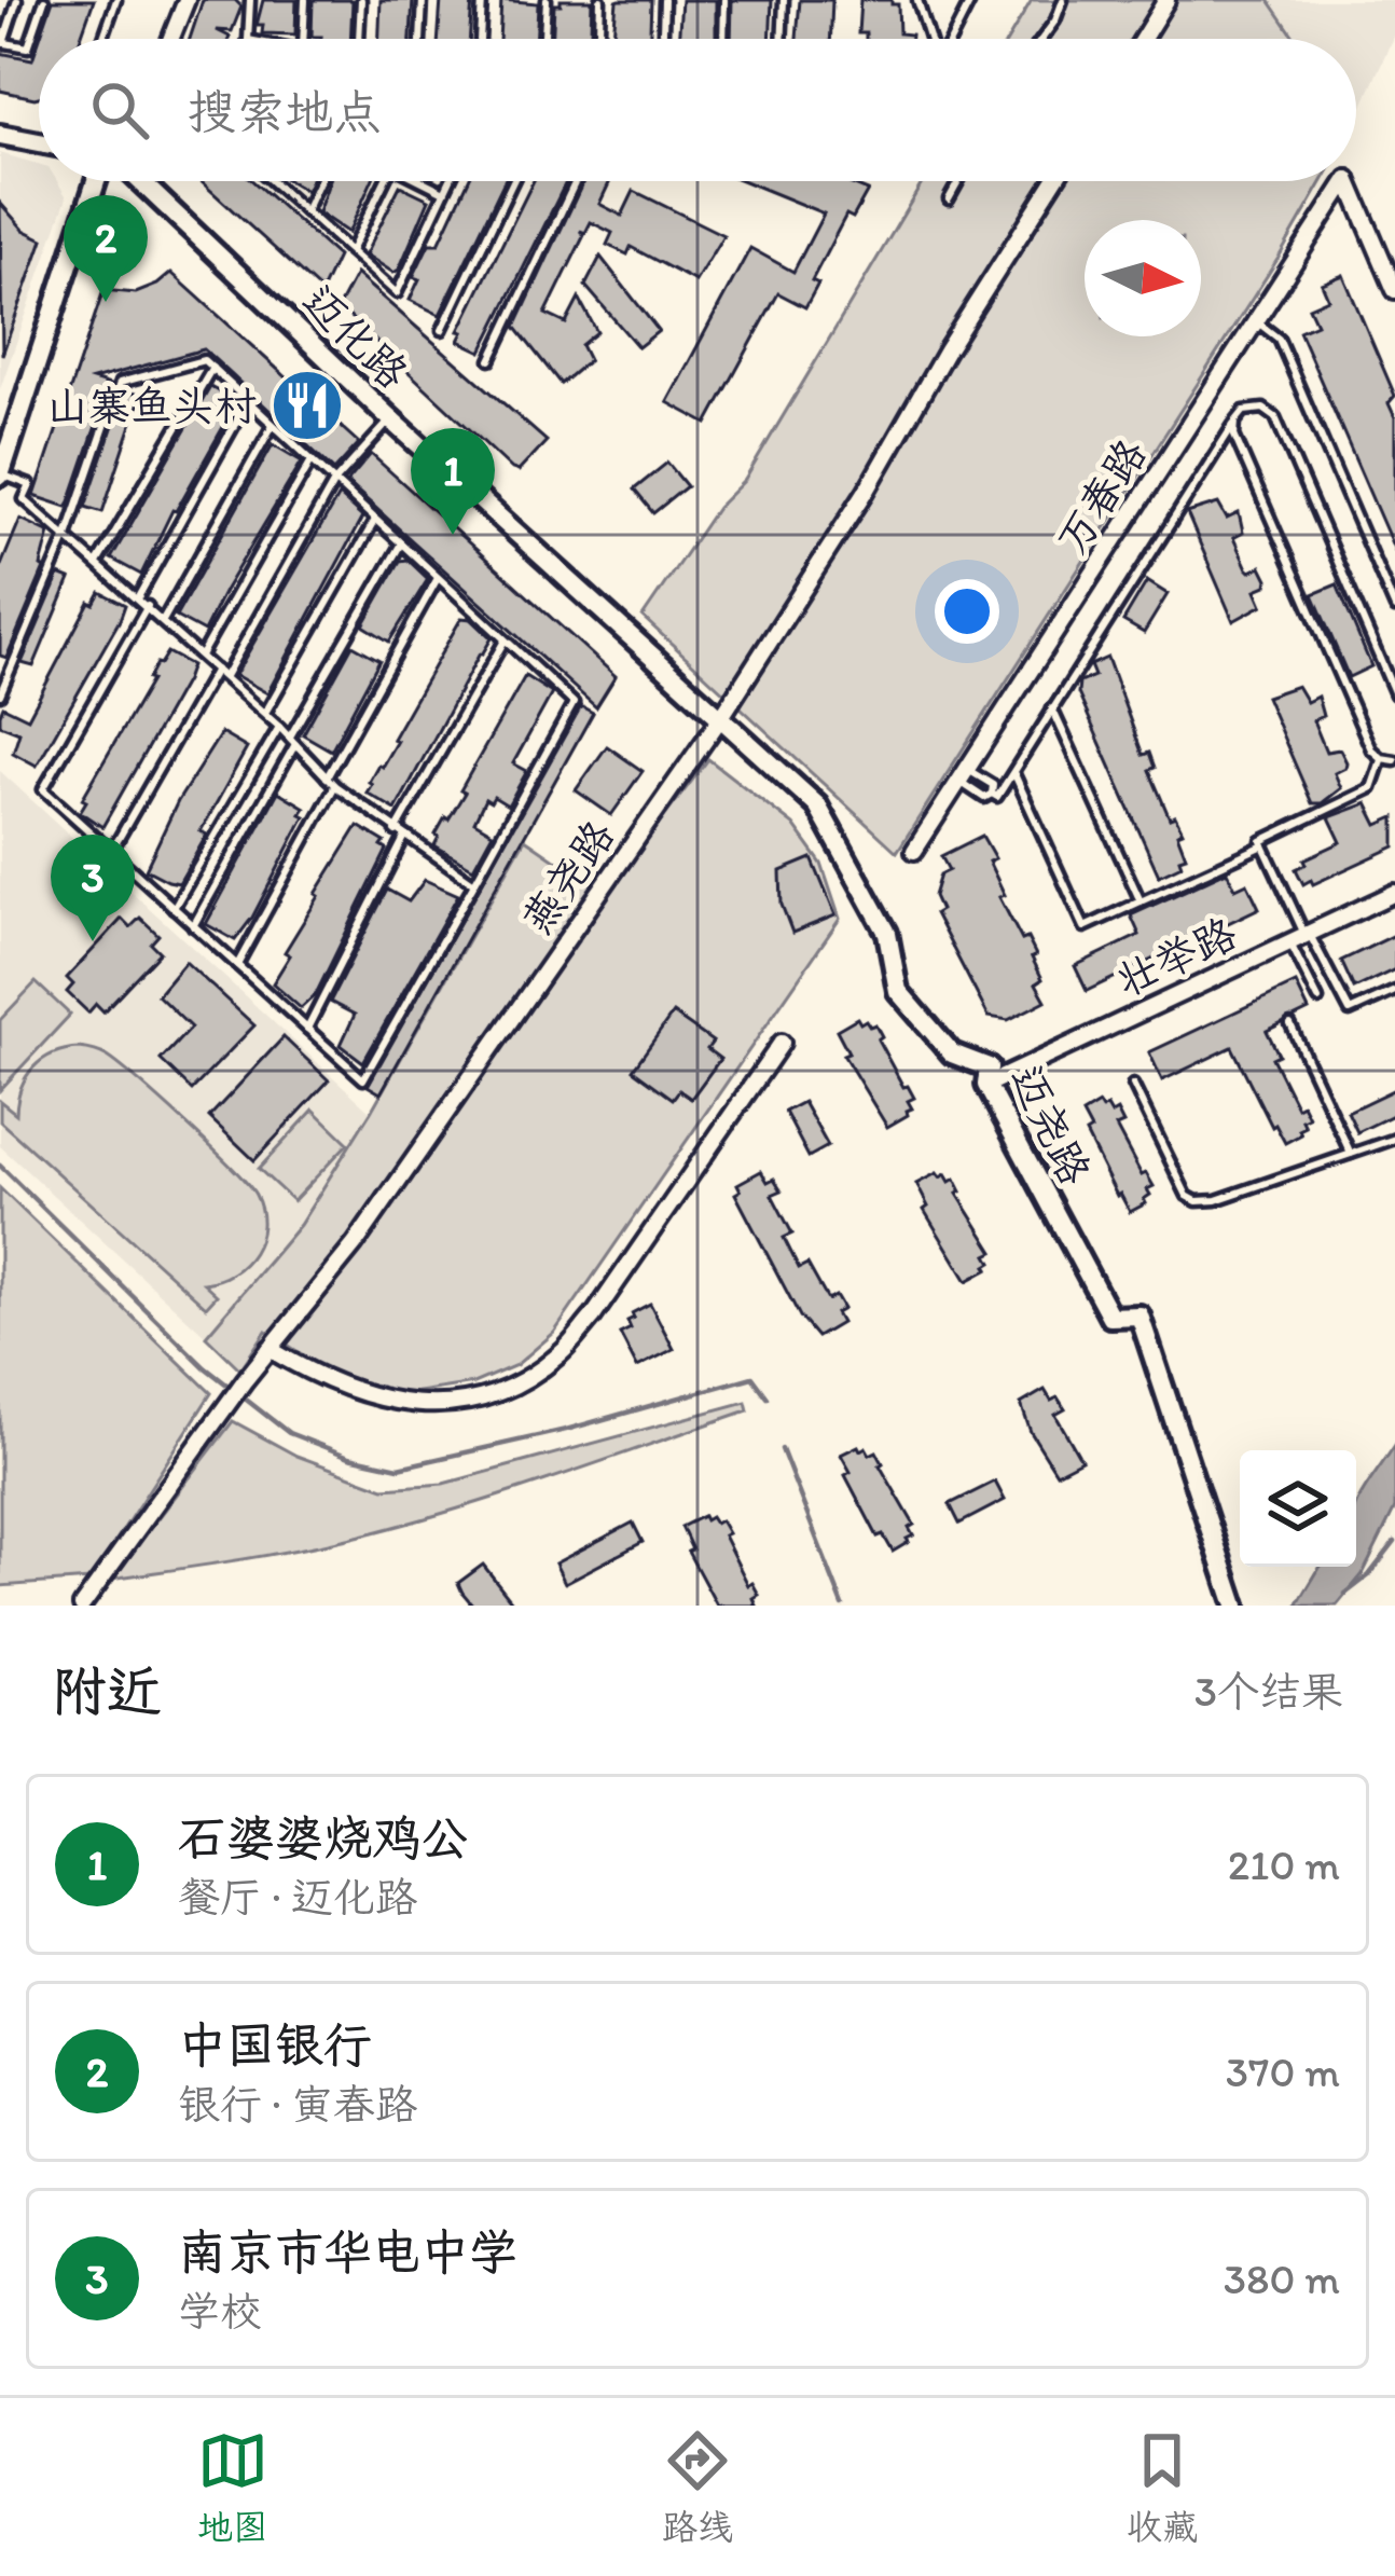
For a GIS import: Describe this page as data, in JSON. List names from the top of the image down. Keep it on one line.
{"streets":{"street":["迈化路","万春路","燕尧路","壮举路","迈尧路"]},"crossings":[["迈化路","燕尧路"],["迈化路","迈尧路"],["燕尧路","迈尧路"],["壮举路","迈尧路"]],"places":{"restaurant":["山寨鱼头村"]},"north":"right","page":{"search":"搜索地点","pins":["2","1","3"],"heading":["附近","3个结果"],"list":[{"mark":"1","name":"石婆婆烧鸡公","note":"餐厅 · 迈化路","value":"210 m"},{"mark":"2","name":"中国银行","note":"银行 · 寅春路","value":"370 m"},{"mark":"3","name":"南京市华电中学","note":"学校","value":"380 m"}],"nav":["地图","路线","收藏"]}}
